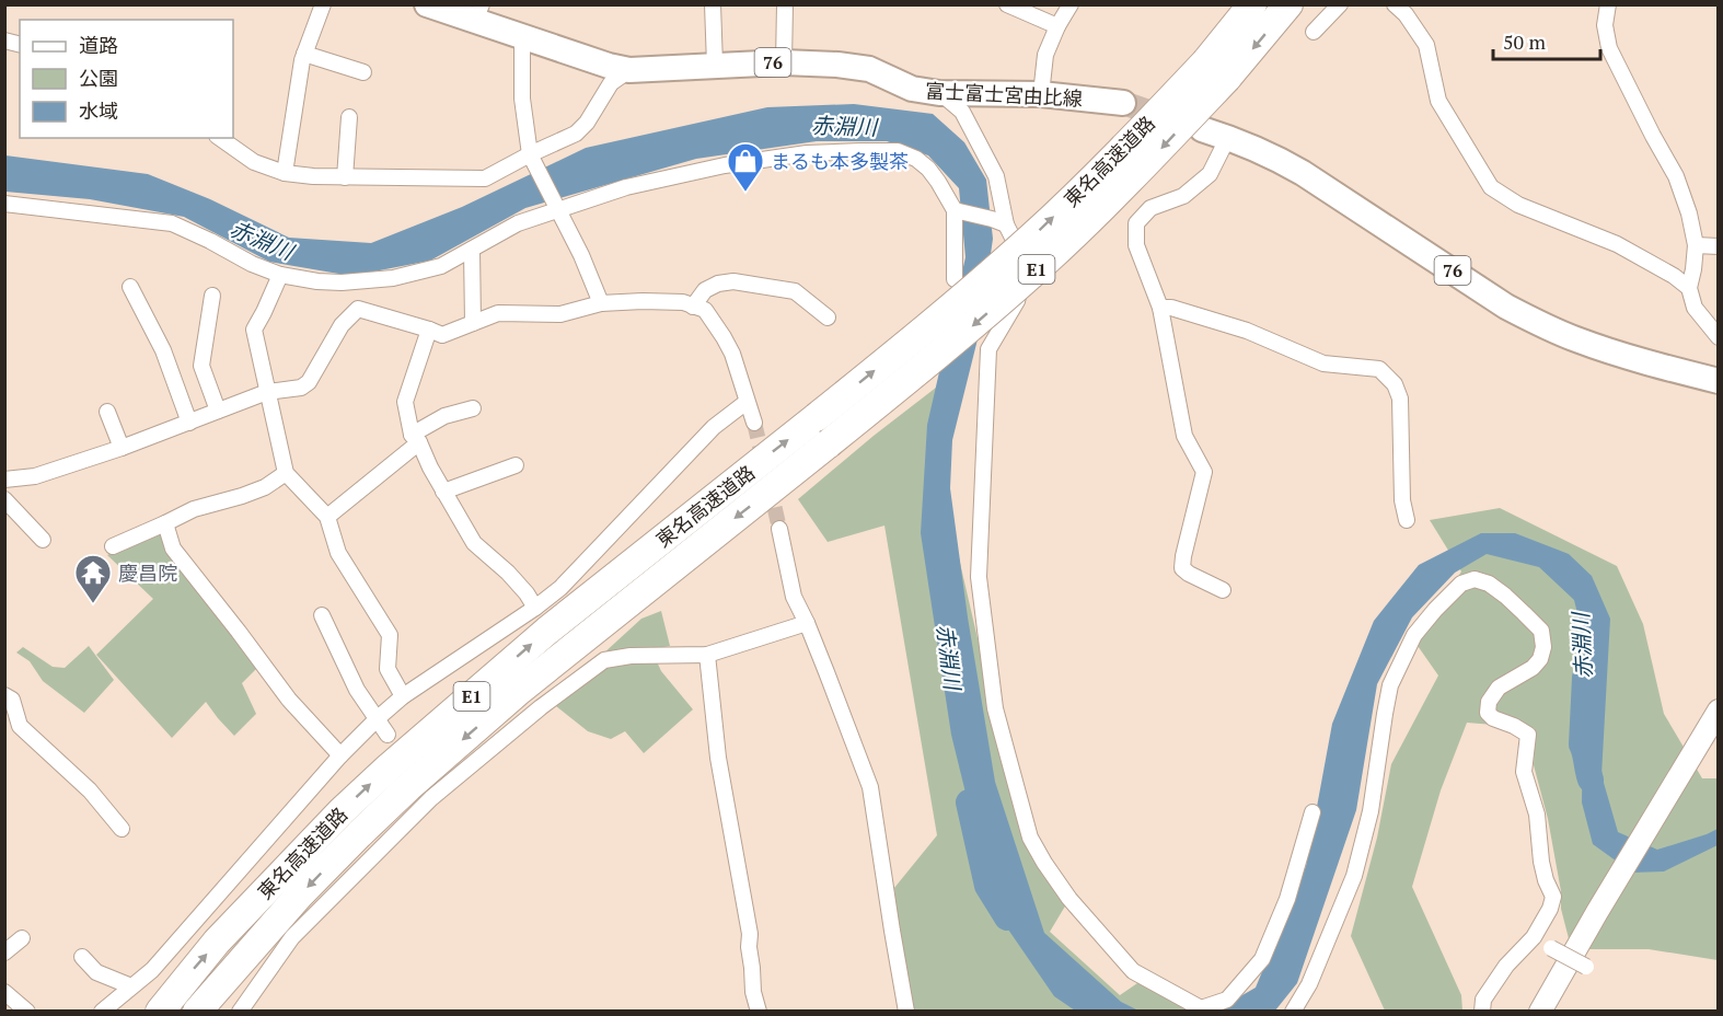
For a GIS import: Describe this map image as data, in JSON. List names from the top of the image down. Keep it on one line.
{"streets":{"highway":["東名高速道路","E1"],"main road":["76","富士富士宮由比線"]},"water":["赤淵川"],"places":{"shop":["まるも本多製茶"],"temple":["慶昌院"]},"legend":["道路","公園","水域"],"scale_bar":"50 m"}
